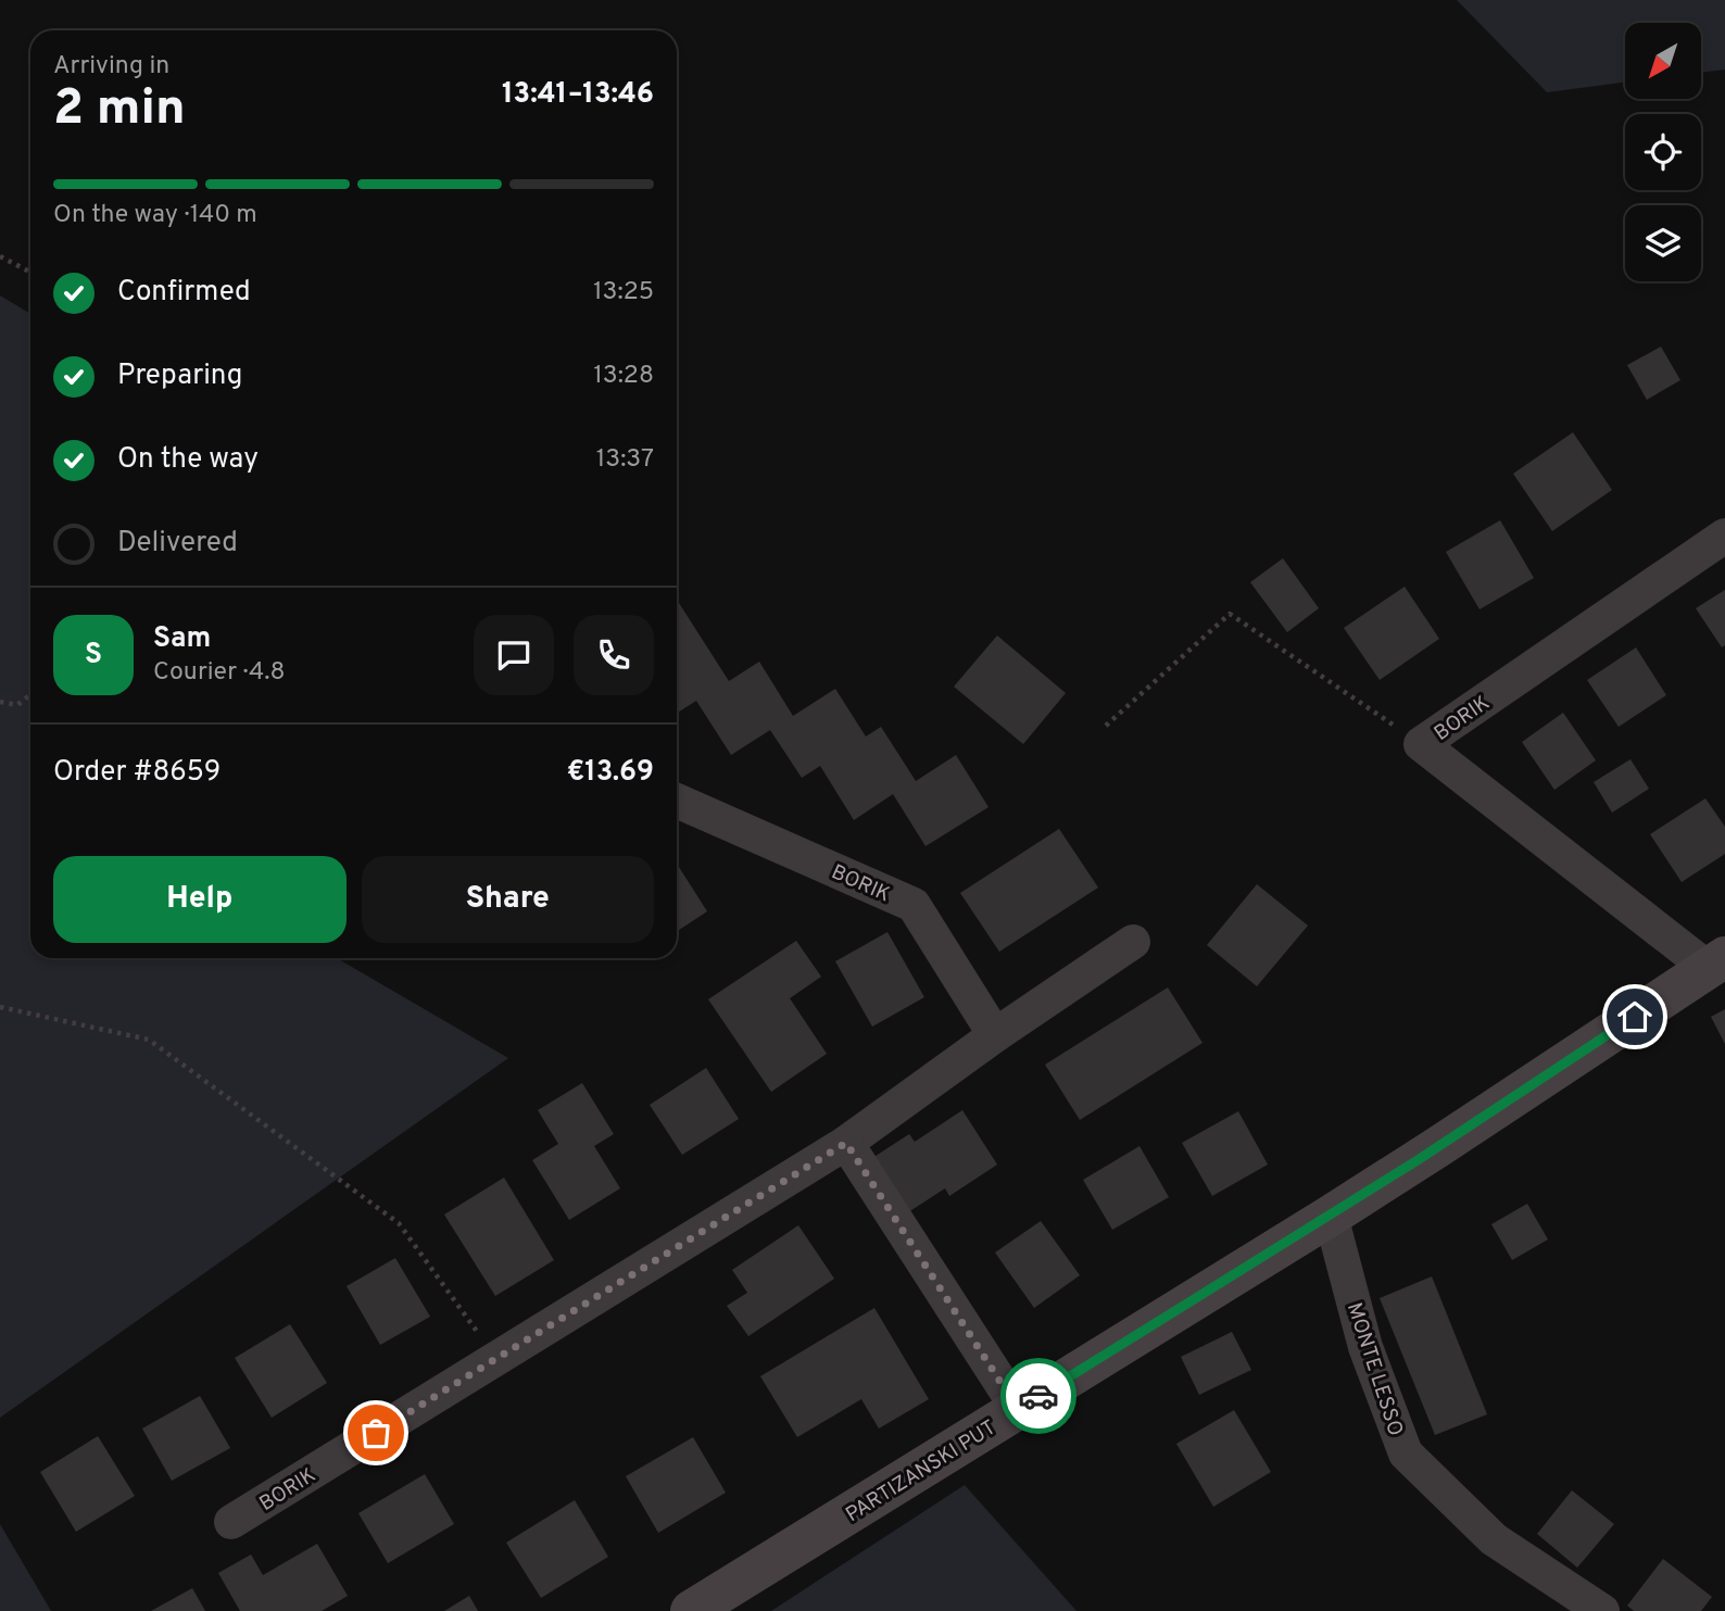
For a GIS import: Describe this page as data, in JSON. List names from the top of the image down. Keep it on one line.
{"streets":{"street":["BORIK","MONTE LESSO","PARTIZANSKI PUT"]},"crossings":[["BORIK","PARTIZANSKI PUT"],["MONTE LESSO","PARTIZANSKI PUT"]],"north":"bottom left","page":{"heading":["2 min","Arriving in","13:41–13:46"],"panel":["Sam","Courier · 4.8","Order #8659","€13.69"],"bar":"On the way · 140 m","list":[["Confirmed","13:25"],["Preparing","13:28"],["On the way","13:37"],"Delivered"],"round":"S","buttons":["Help","Share"]}}
